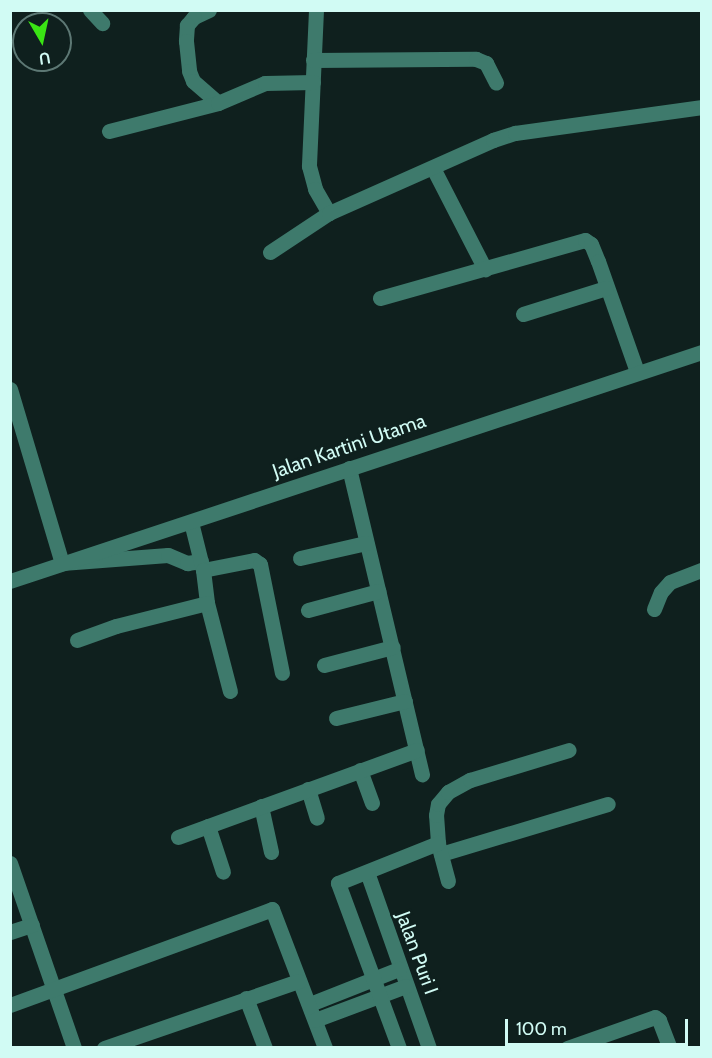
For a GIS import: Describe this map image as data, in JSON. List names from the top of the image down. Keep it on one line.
{"streets":{"street":["Jalan Kartini Utama","Jalan Puri I"]},"scale_bar":"100 m","north":"bottom"}
